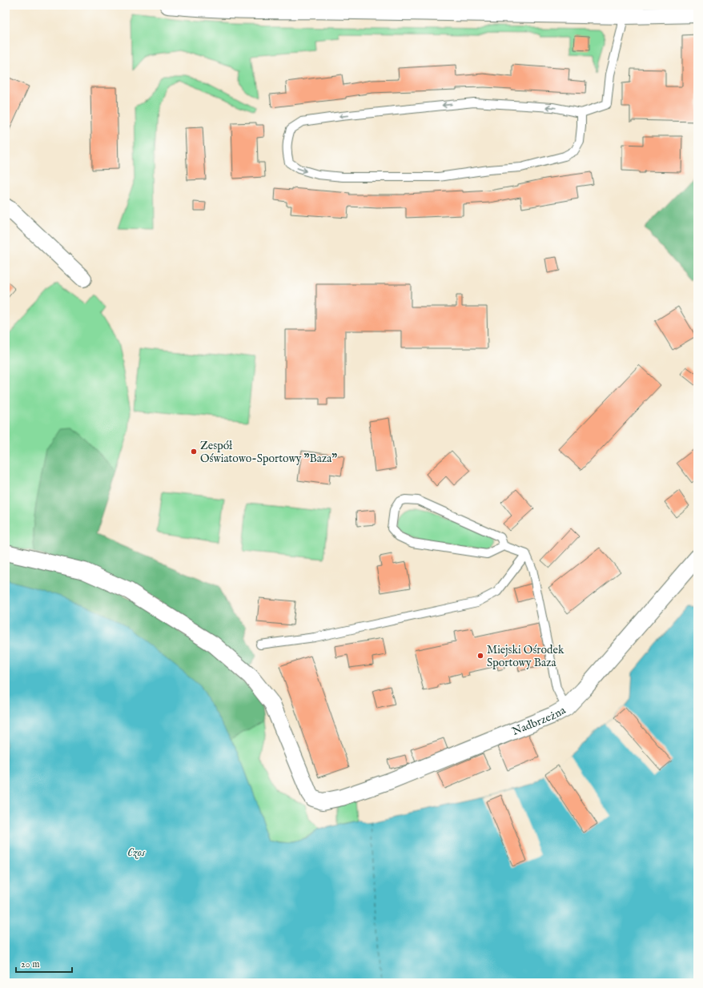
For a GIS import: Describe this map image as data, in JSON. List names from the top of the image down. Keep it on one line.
{"streets":{"street":["Nadbrzeżna"]},"water":["Czos"],"places":["Zespół Oświatowo-Sportowy \"Baza\"","Miejski Ośrodek Sportowy Baza"],"scale_bar":"20 m"}
